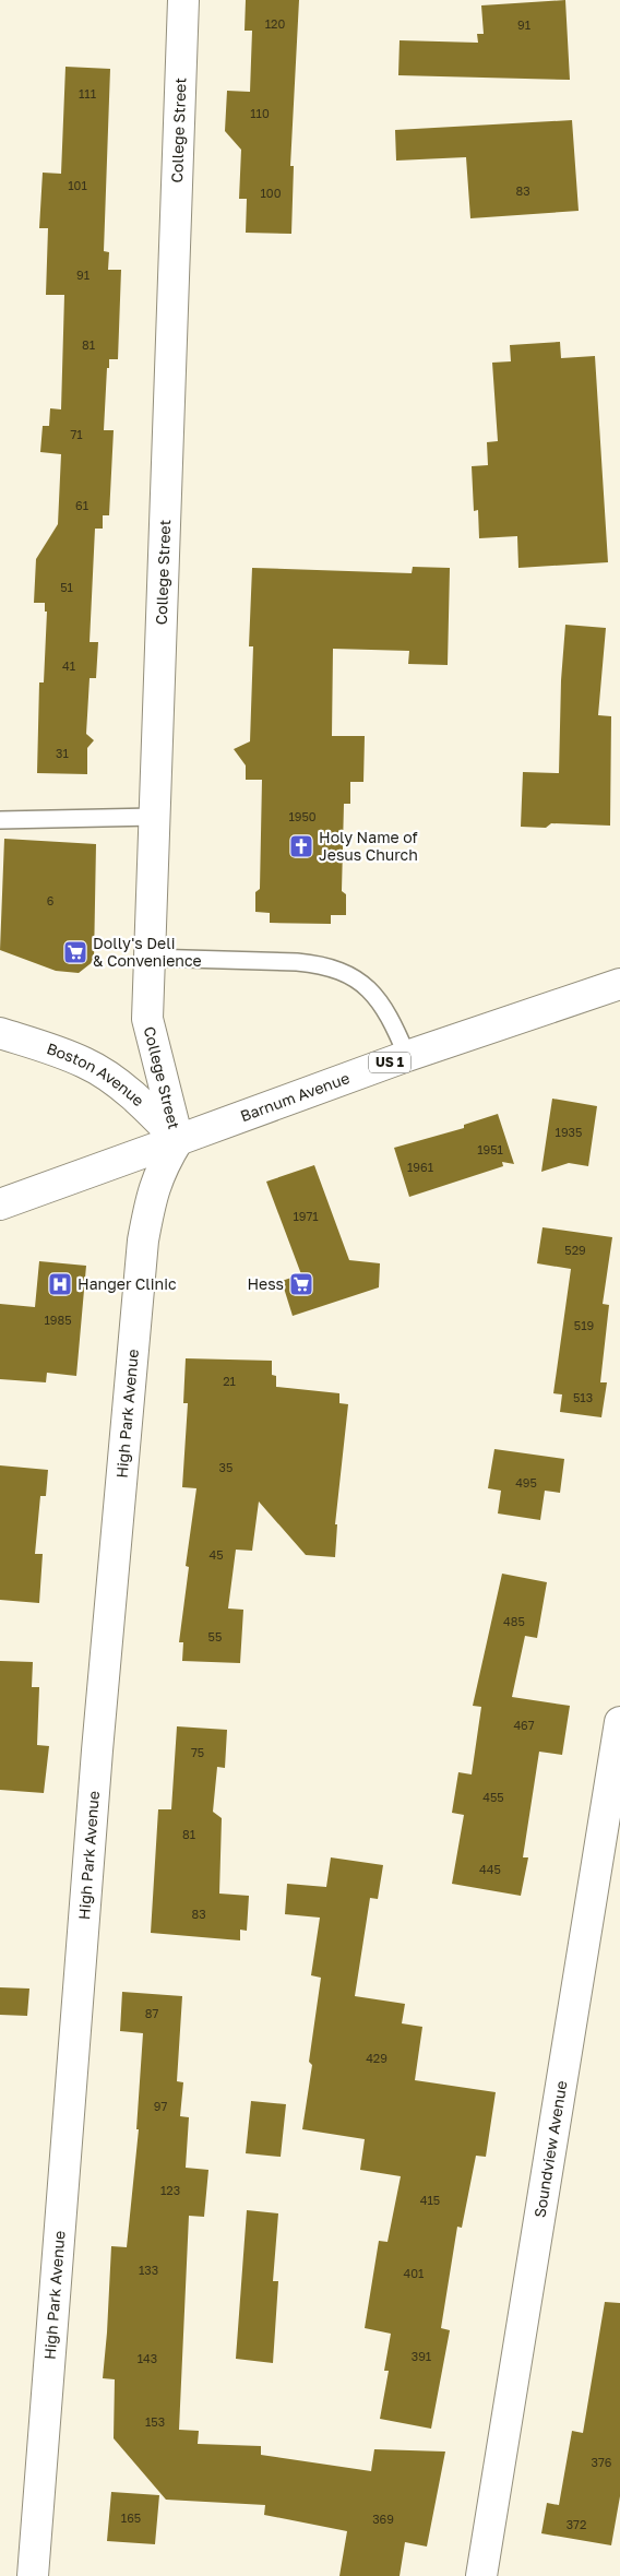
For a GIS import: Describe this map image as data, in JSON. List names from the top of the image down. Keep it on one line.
{"streets":{"street":["College Street","US 1","Boston Avenue","Barnum Avenue","High Park Avenue","Soundview Avenue"]},"crossings":[["College Street","Boston Avenue"],["College Street","Barnum Avenue"],["College Street","High Park Avenue"],["Boston Avenue","Barnum Avenue"],["Boston Avenue","High Park Avenue"],["Barnum Avenue","High Park Avenue"]],"places":{"church":["Holy Name of Jesus Church"],"supermarket":["Dolly's Deli & Convenience","Hess"],"hospital":["Hanger Clinic"]},"house_numbers":["120","91","111","110","101","83","100","91","81","71","61","51","41","31","1950","6","1935","1951","1961","1971","529","1985","519","21","513","35","495","45","485","55","467","75","455","81","445","83","87","429","97","123","415","133","401","391","143","153","376","165","369","372"]}
